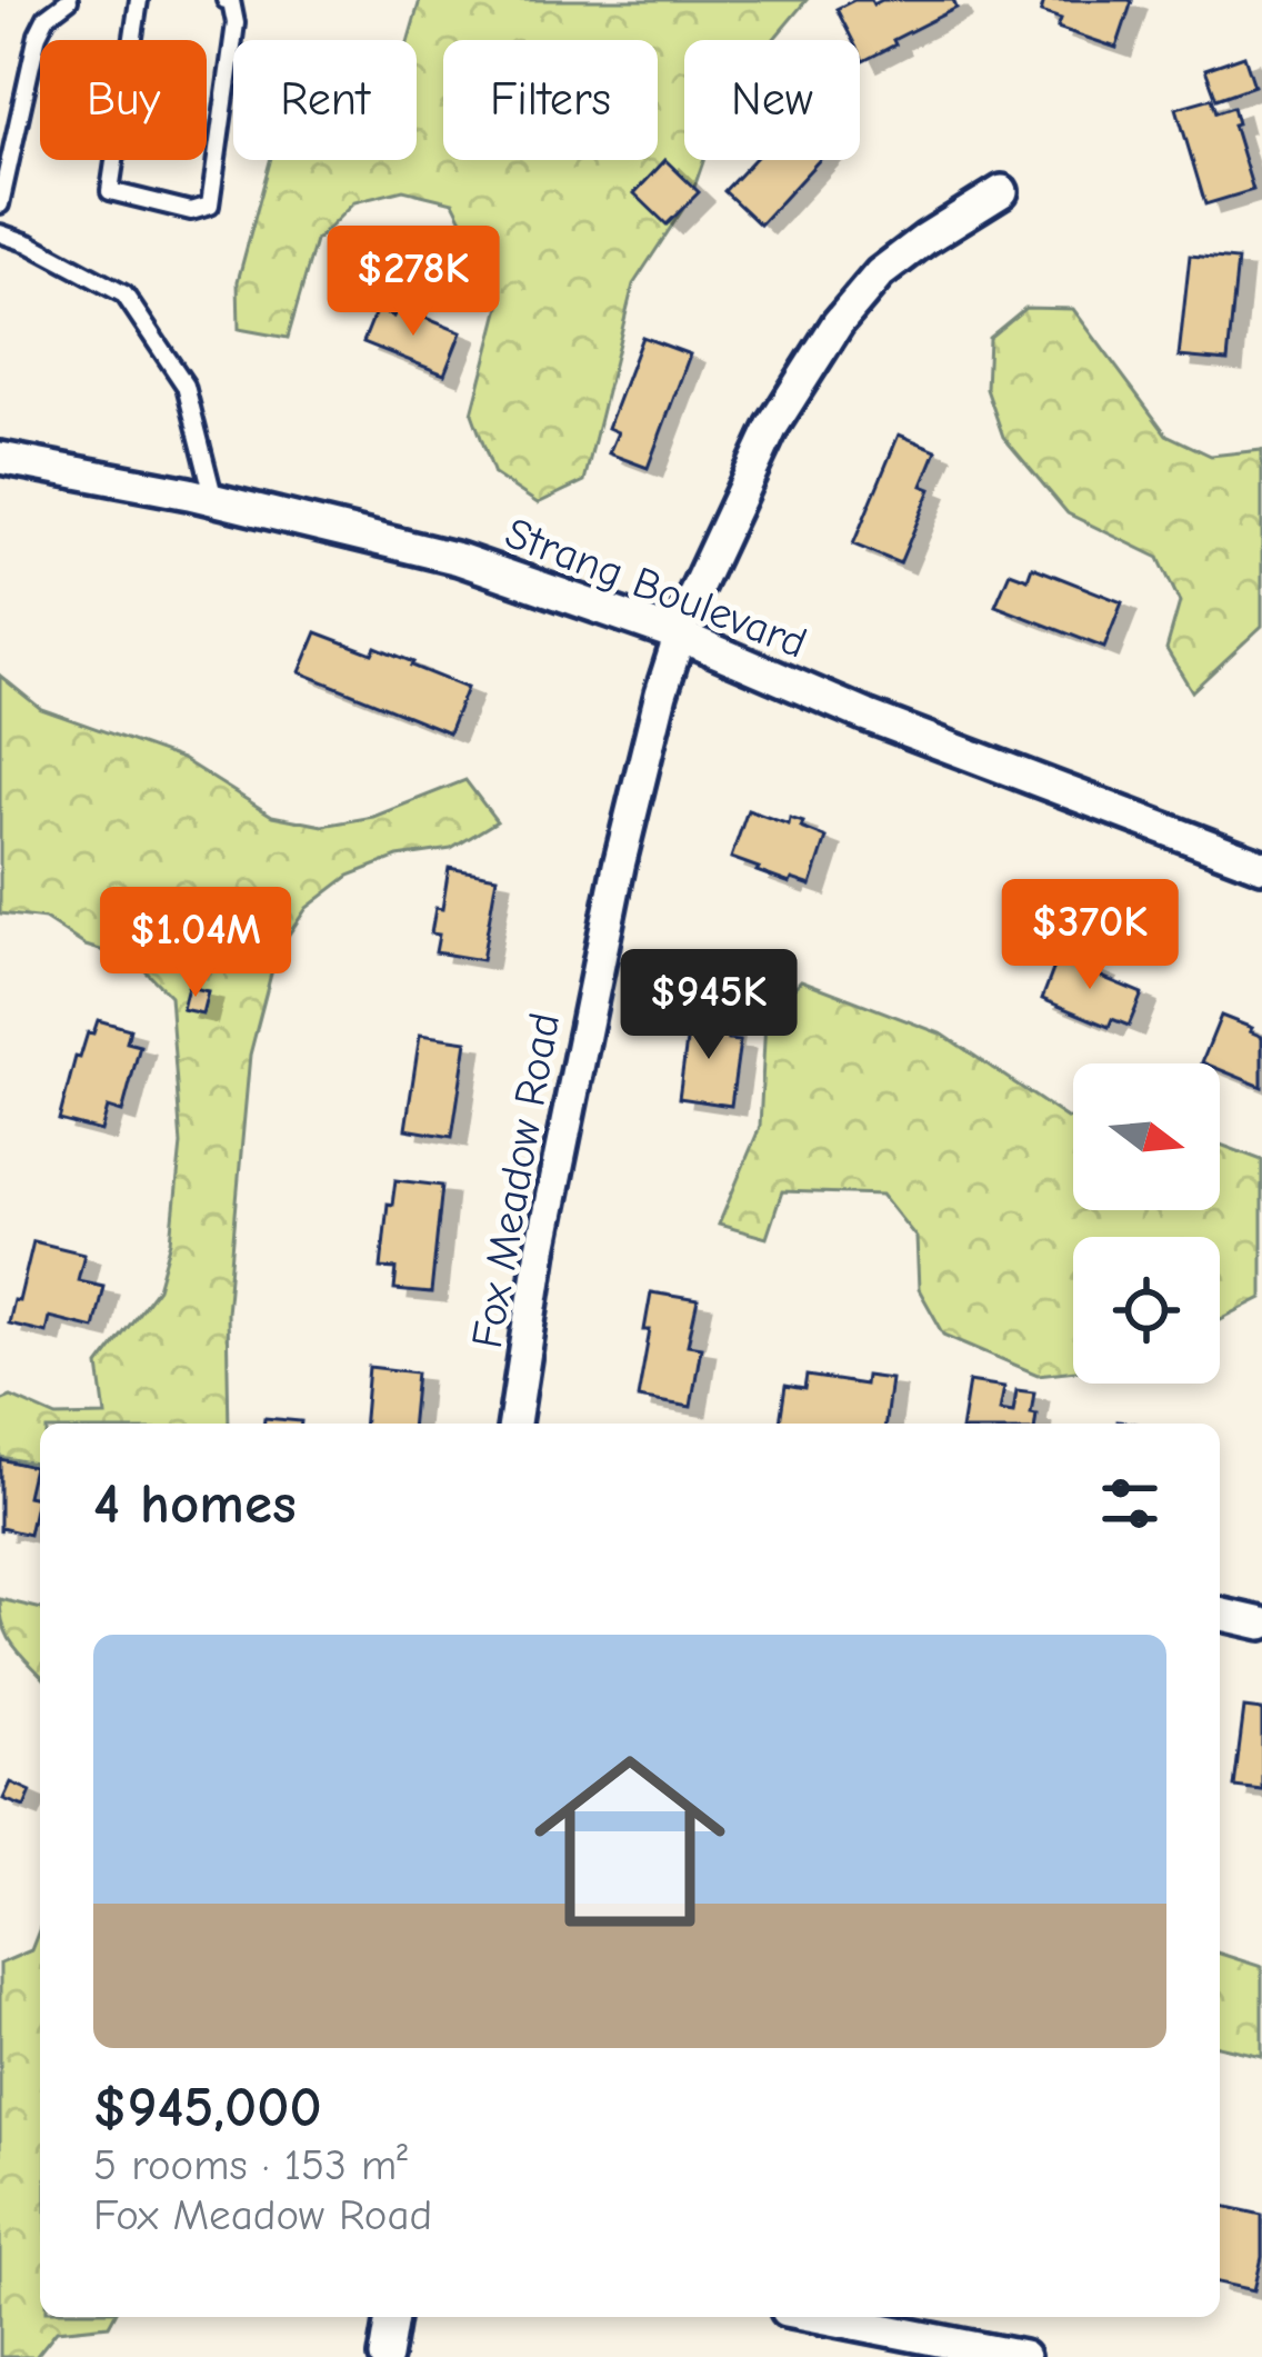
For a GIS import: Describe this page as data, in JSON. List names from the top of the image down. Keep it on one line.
{"streets":{"street":["Strang Boulevard","Fox Meadow Road"]},"crossings":[["Strang Boulevard","Fox Meadow Road"]],"north":"right","page":{"chip":["Buy","Rent","Filters","New"],"price":["$278K","$370K","$1.04M","$945K"],"heading":"4 homes","list":[{"name":"$945,000","note":"5 rooms · 153 m² · Fox Meadow Road"}]}}
